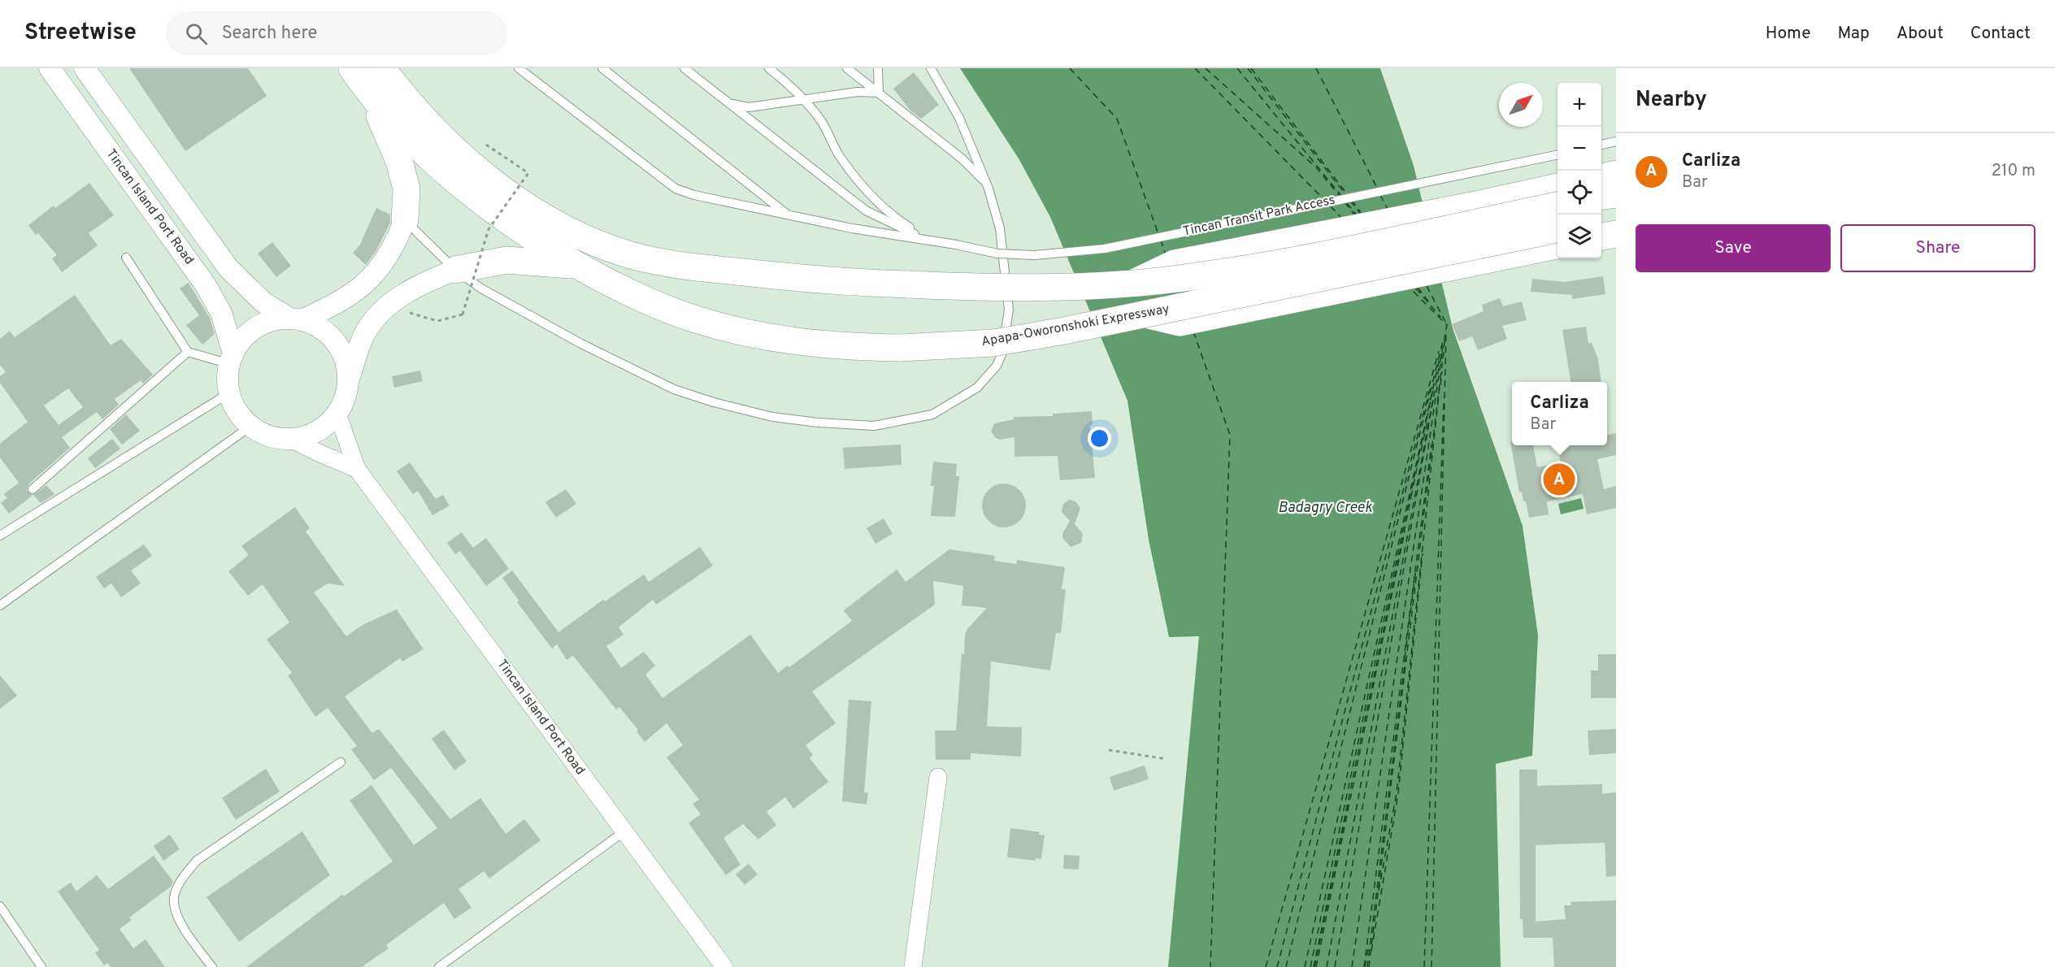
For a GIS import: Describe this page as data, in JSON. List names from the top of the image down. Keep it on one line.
{"streets":{"highway":["Apapa-Oworonshoki Expressway"],"street":["Tincan Island Port Road"],"lane":["Tincan Transit Park Access"]},"water":["Badagry Creek"],"north":"top right","page":{"header":"Streetwise","search":"Search here","nav":["Home","Map","About","Contact"],"heading":"Nearby","map_buttons":["+","−"],"list":[{"mark":"A","name":"Carliza","note":"Bar","value":"210 m"}],"buttons":["Save","Share"],"popup":["Carliza","Bar"],"pins":"A"}}
